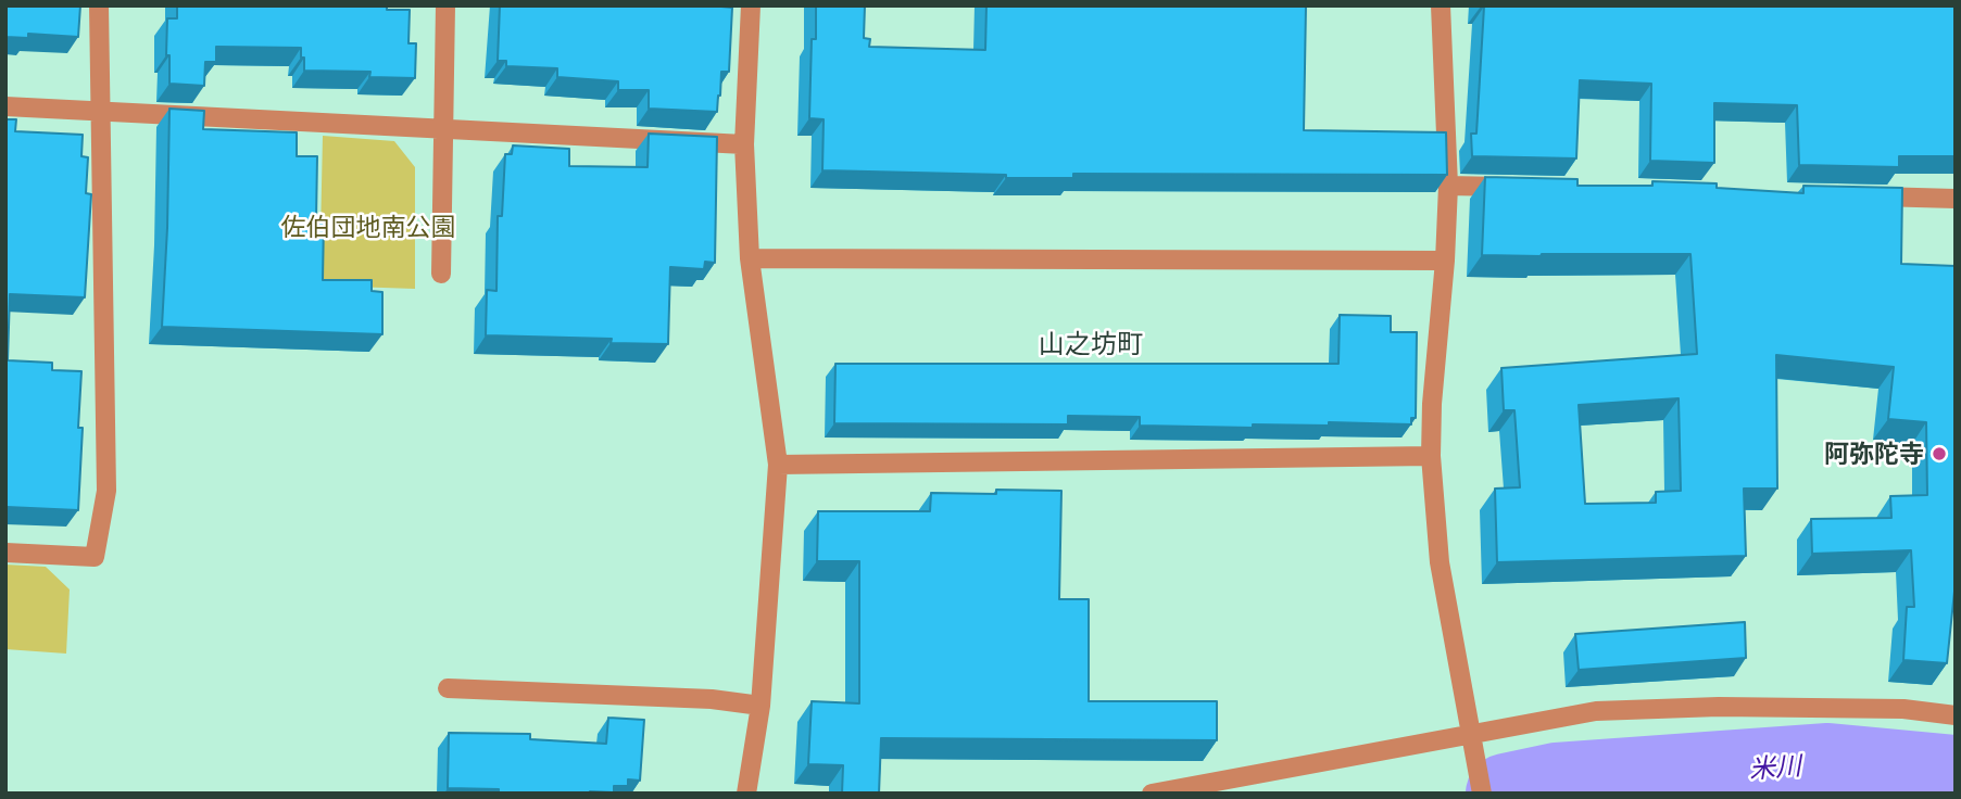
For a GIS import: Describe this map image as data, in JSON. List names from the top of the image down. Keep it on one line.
{"districts":["山之坊町"],"water":["米川"],"parks":["佐伯団地南公園"],"places":["阿弥陀寺"]}
